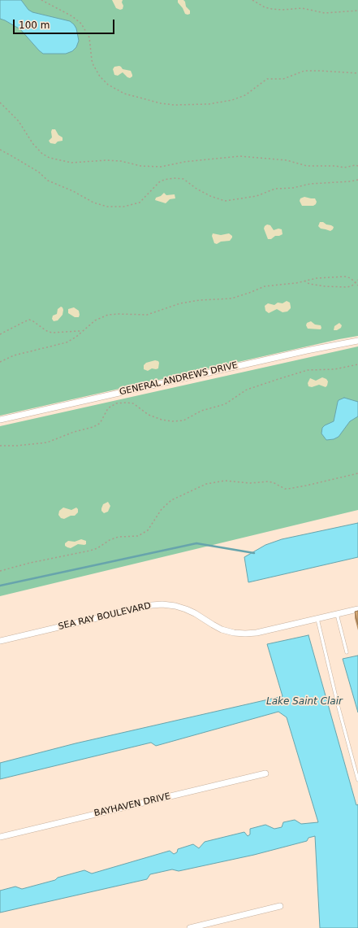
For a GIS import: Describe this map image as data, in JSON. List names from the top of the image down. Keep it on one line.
{"streets":{"street":["GENERAL ANDREWS DRIVE","SEA RAY BOULEVARD","BAYHAVEN DRIVE"]},"water":["Lake Saint Clair"],"scale_bar":"100 m"}
